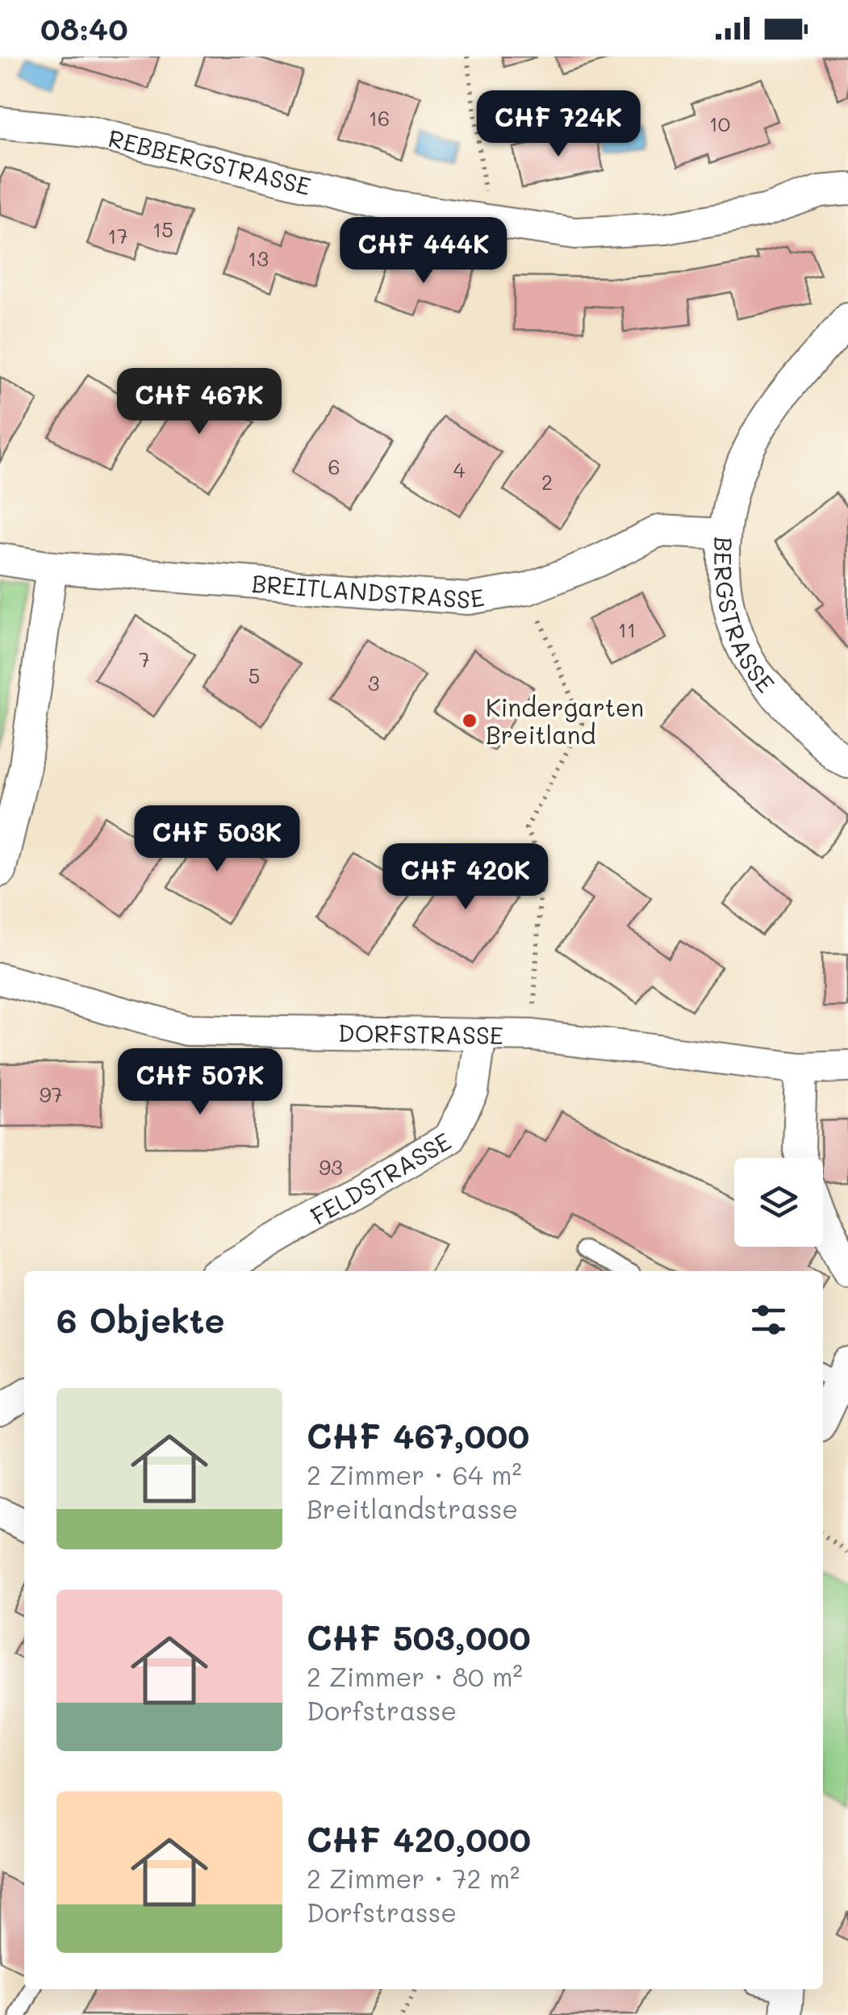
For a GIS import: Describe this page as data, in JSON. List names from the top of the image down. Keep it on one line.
{"streets":{"street":["REBBERGSTRASSE","BREITLANDSTRASSE","BERGSTRASSE","DORFSTRASSE","FELDSTRASSE"]},"crossings":[["BREITLANDSTRASSE","BERGSTRASSE"],["DORFSTRASSE","FELDSTRASSE"]],"places":["Kindergarten Breitland"],"house_numbers":["16","10","15","17","13","6","4","2","11","7","5","3","97","93"],"page":{"status":"08:40","price":["CHF 724K","CHF 444K","CHF 467K","CHF 503K","CHF 420K","CHF 507K"],"heading":"6 Objekte","list":[{"name":"CHF 467,000","note":"2 Zimmer · 64 m² · Breitlandstrasse"},{"name":"CHF 503,000","note":"2 Zimmer · 80 m² · Dorfstrasse"},{"name":"CHF 420,000","note":"2 Zimmer · 72 m² · Dorfstrasse"}]}}
